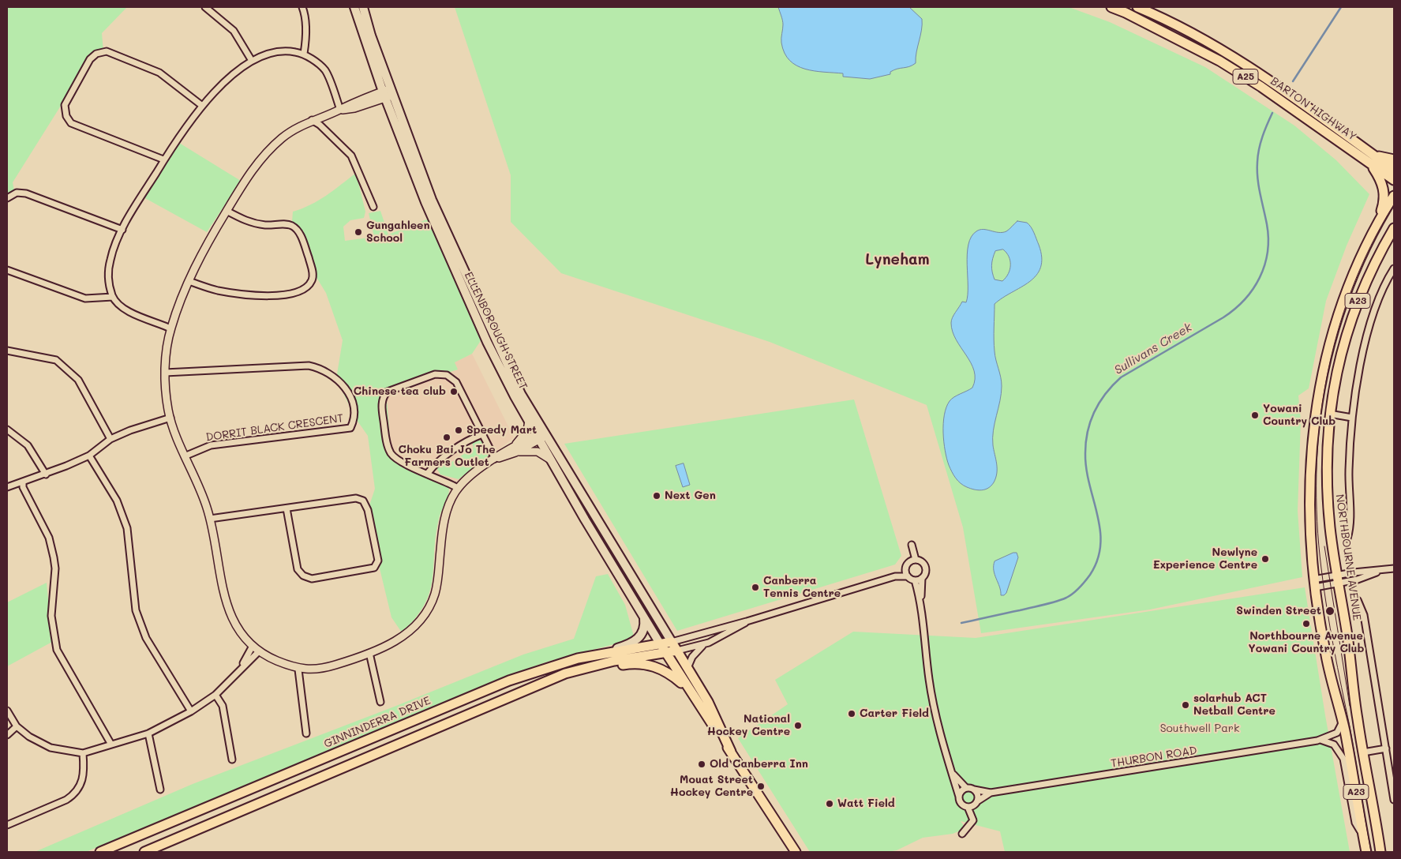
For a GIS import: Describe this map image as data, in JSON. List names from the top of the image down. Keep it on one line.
{"streets":{"main road":["A25","BARTON HIGHWAY","A23","ELLENBOROUGH STREET","NORTHBOURNE AVENUE","GINNINDERRA DRIVE"],"street":["DORRIT BLACK CRESCENT","THURBON ROAD"]},"crossings":[["A25","BARTON HIGHWAY"],["A25","A23"],["A23","THURBON ROAD"],["ELLENBOROUGH STREET","GINNINDERRA DRIVE"]],"districts":["Lyneham"],"water":["Sullivans Creek"],"parks":["Southwell Park"],"places":["Gungahleen School","Chinese tea club","Yowani Country Club","Speedy Mart","Choku Bai Jo The Farmers Outlet","Next Gen","Newlyne Experience Centre","Canberra Tennis Centre","Swinden Street","Northbourne Avenue Yowani Country Club","solarhub ACT Netball Centre","Carter Field","National Hockey Centre","Old Canberra Inn","Mouat Street Hockey Centre","Watt Field"]}
